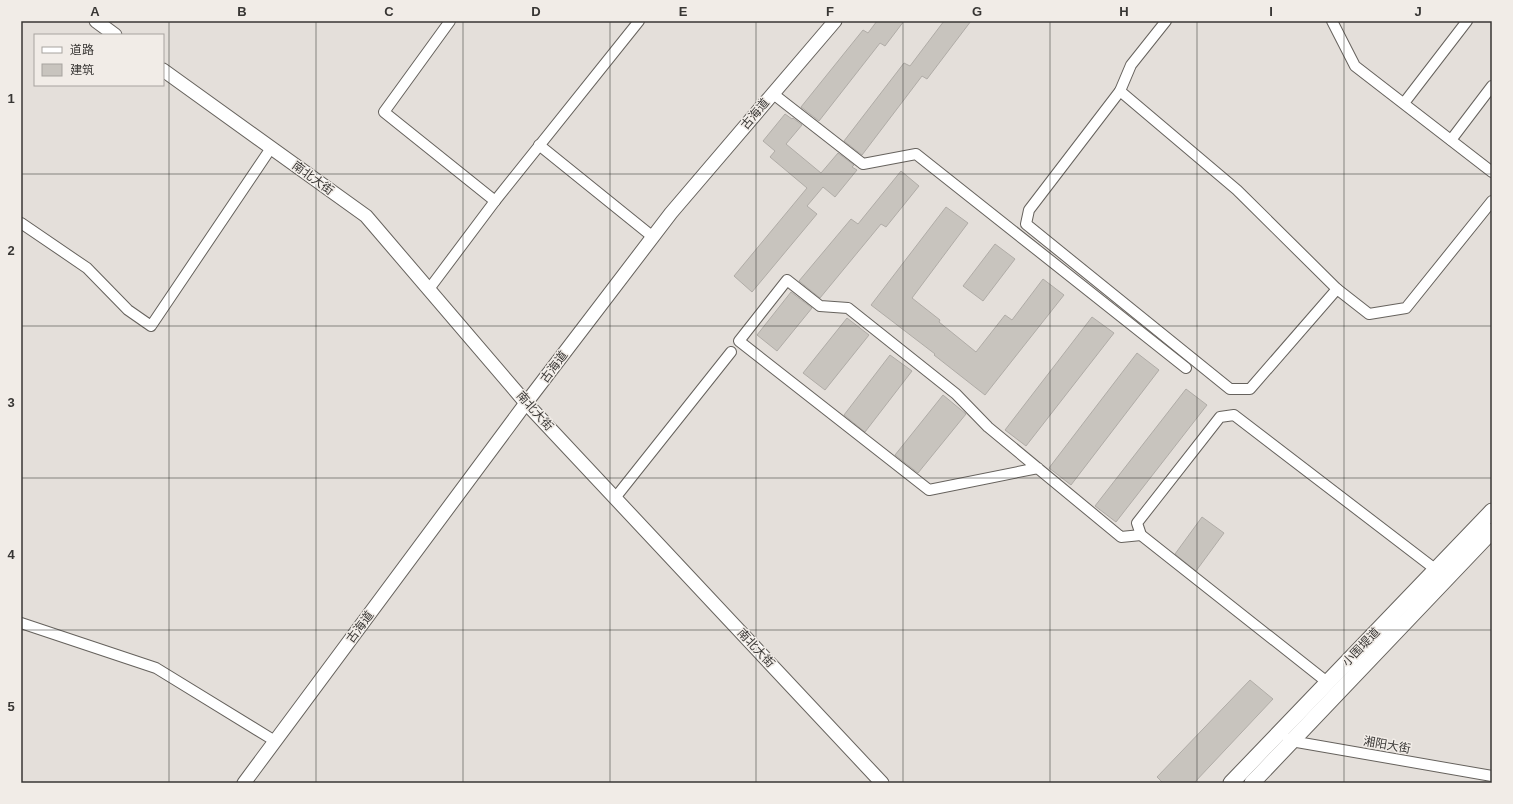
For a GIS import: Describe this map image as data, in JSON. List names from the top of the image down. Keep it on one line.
{"streets":{"main road":["小围堤道"],"street":["古海道","南北大街","湘阳大街"]},"crossings":[["古海道","南北大街"],["小围堤道","湘阳大街"]],"legend":["道路","建筑"],"grid":{"columns":["A","B","C","D","E","F","G","H","I","J"],"rows":["1","2","3","4","5"]}}
